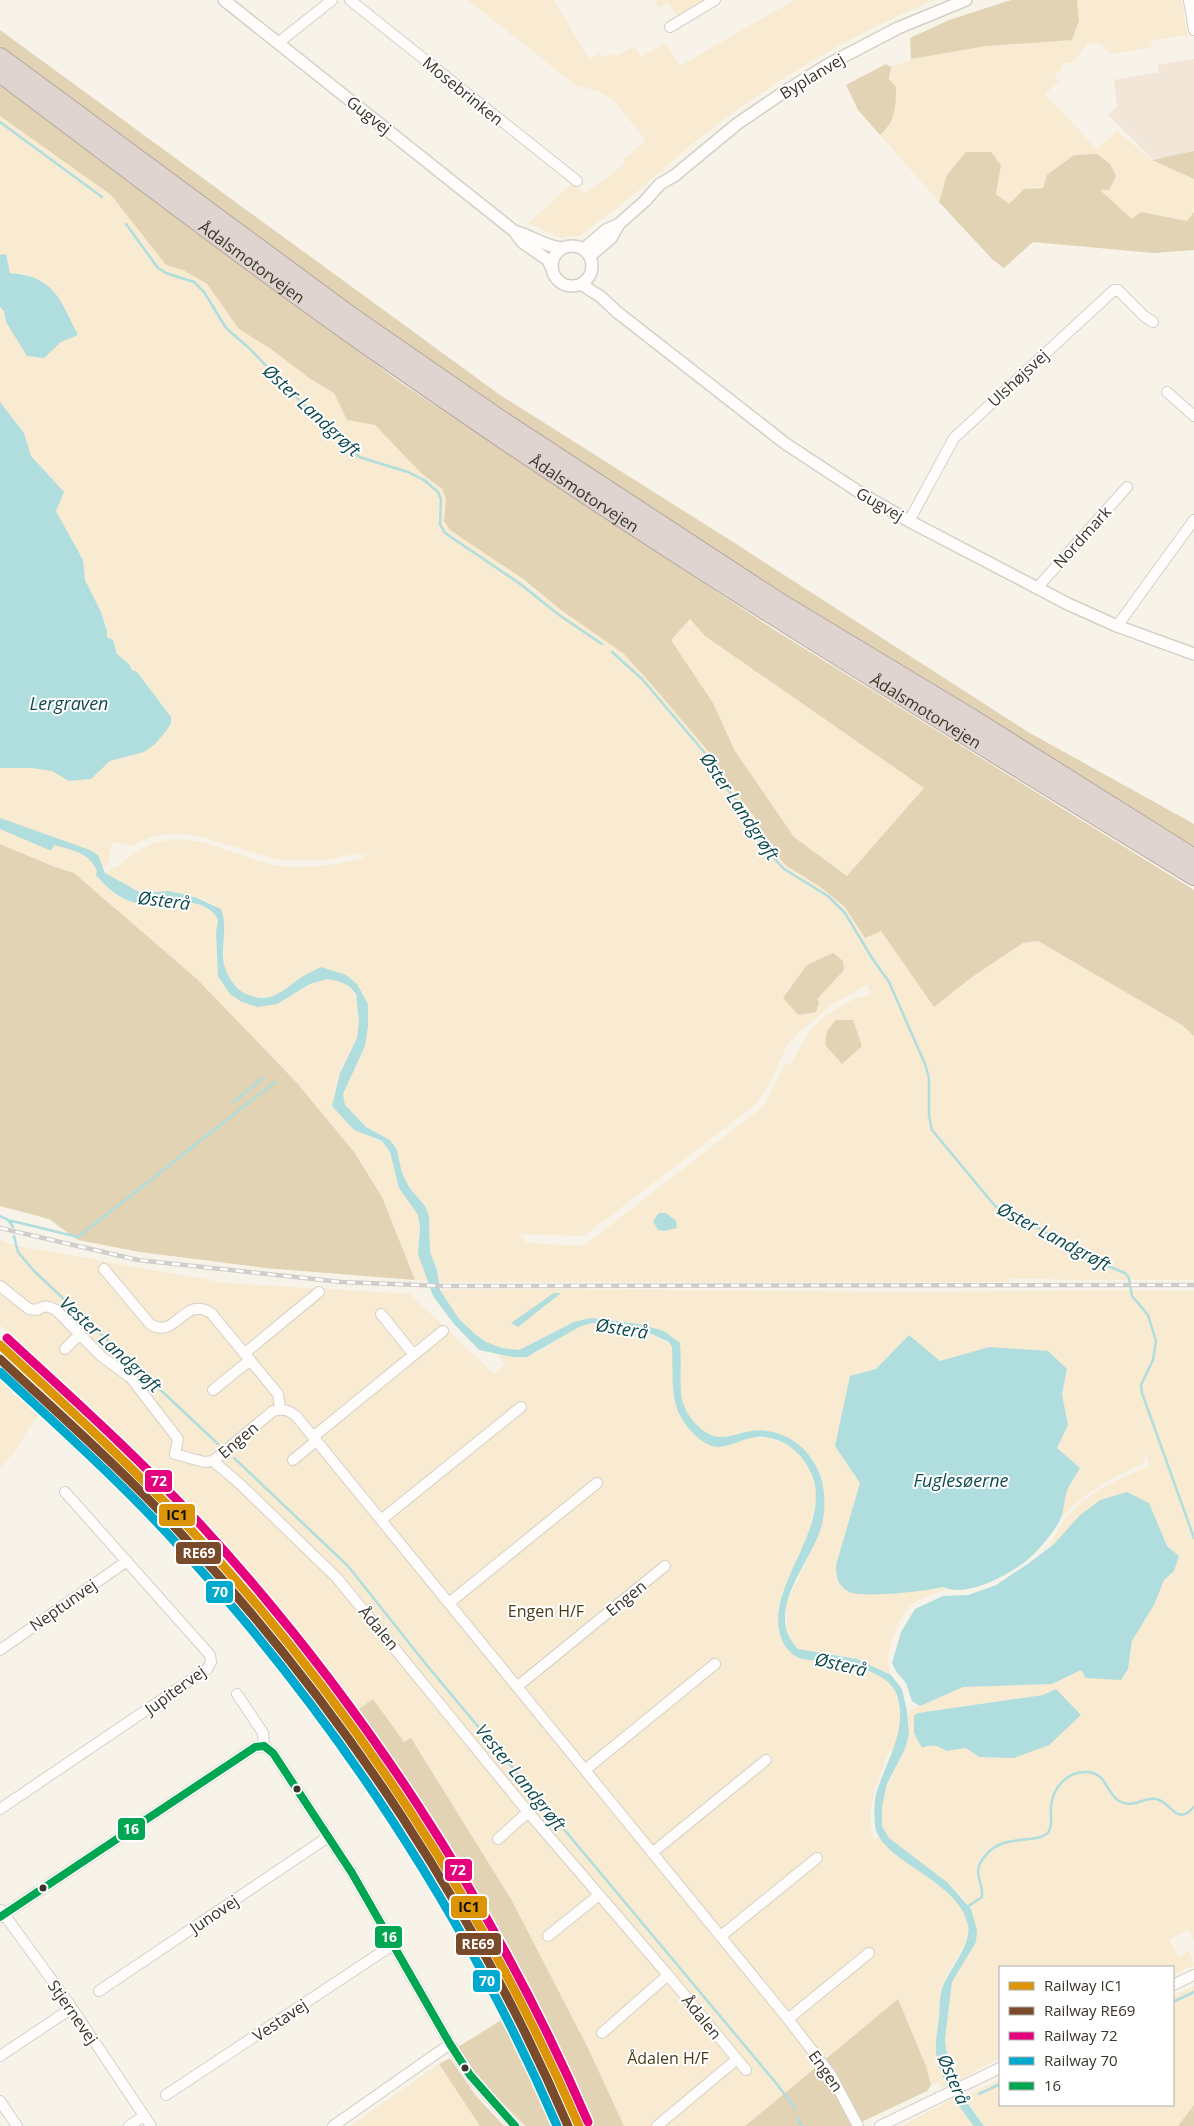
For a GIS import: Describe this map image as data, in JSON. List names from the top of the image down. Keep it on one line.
{"streets":{"highway":["Ådalsmotorvejen"],"street":["Byplanvej","Mosebrinken","Gugvej","Ulshøjsvej","Nordmark","Engen","Neptunvej","Ådalen","Jupitervej","Junovej","Stjernevej","Vestavej"]},"crossings":[["Byplanvej","Gugvej"],["Gugvej","Ulshøjsvej"],["Gugvej","Nordmark"],["Engen","Ådalen"],["Neptunvej","Jupitervej"]],"water":["Øster Landgrøft","Lergraven","Østerå","Vester Landgrøft","Fuglesøerne"],"parks":["Engen H/F","Ådalen H/F"],"lines":["rail line 72","rail line IC1","rail line RE69","rail line 70","transit line 16"],"legend":["Railway IC1","Railway RE69","Railway 72","Railway 70","16"]}
